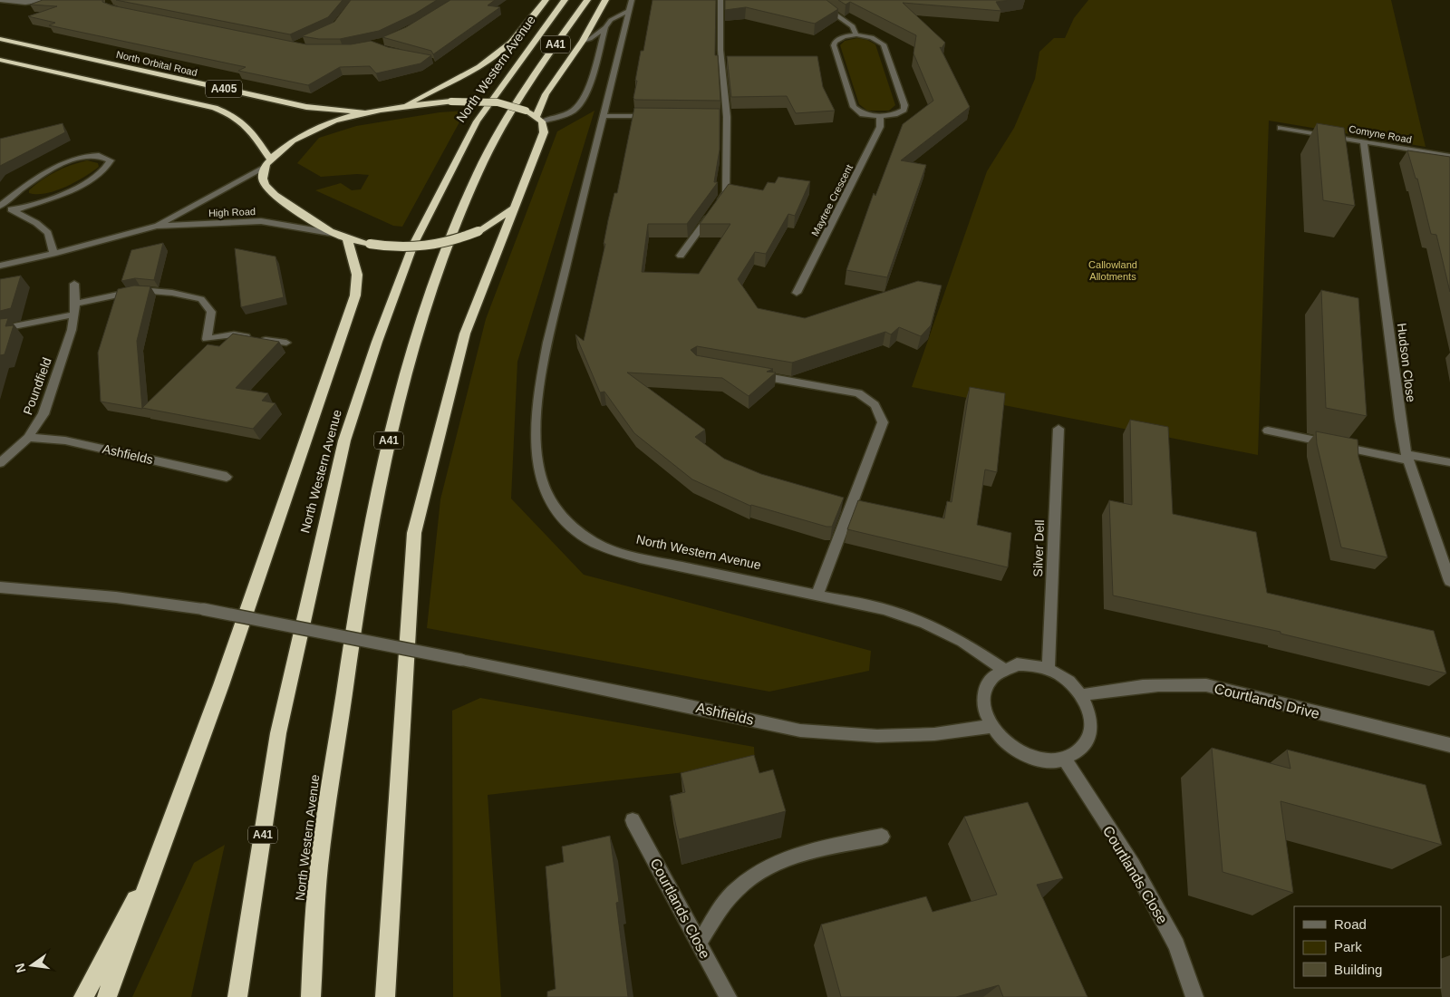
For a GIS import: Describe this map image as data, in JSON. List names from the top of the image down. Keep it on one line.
{"streets":{"highway":["A41","North Orbital Road","North Western Avenue","A405"],"street":["Comyne Road","Maytree Crescent","High Road","Hudson Close","Poundfield","Ashfields","Silver Dell","Courtlands Drive","Courtlands Close"]},"crossings":[["North Western Avenue","Ashfields"],["North Western Avenue","Silver Dell"],["North Western Avenue","Courtlands Drive"],["North Western Avenue","Courtlands Close"],["A405","High Road"],["Comyne Road","Hudson Close"],["Poundfield","Ashfields"],["Ashfields","Silver Dell"],["Ashfields","Courtlands Drive"],["Ashfields","Courtlands Close"],["Silver Dell","Courtlands Drive"],["Silver Dell","Courtlands Close"],["Courtlands Drive","Courtlands Close"]],"parks":["Callowland Allotments"],"legend":["Road","Park","Building"],"north":"left"}
